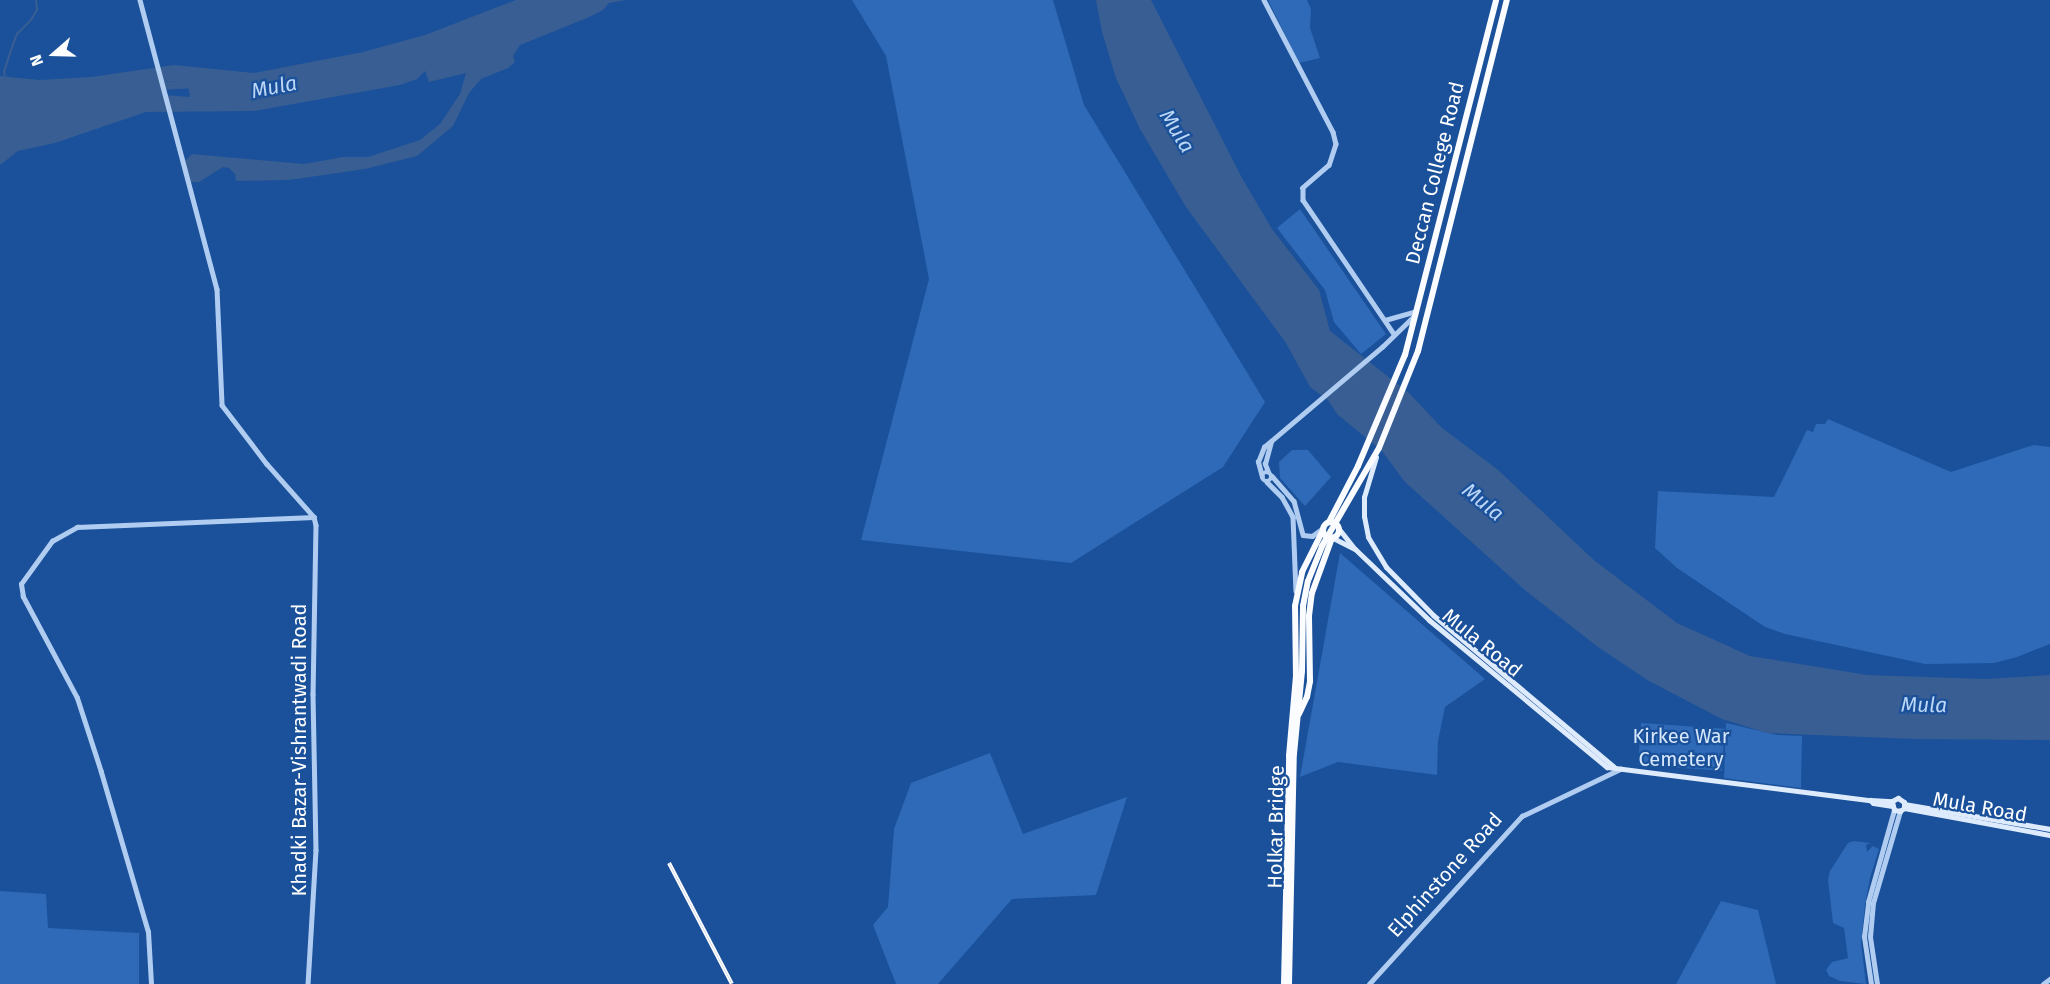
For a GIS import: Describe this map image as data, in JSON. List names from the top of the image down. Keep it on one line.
{"streets":{"main road":["Deccan College Road","Mula Road","Holkar Bridge"],"street":["Khadki Bazar-Vishrantwadi Road","Elphinstone Road"]},"crossings":[["Deccan College Road","Mula Road"],["Deccan College Road","Holkar Bridge"],["Mula Road","Elphinstone Road"]],"water":["Mula"],"parks":["Kirkee War Cemetery"],"north":"left"}
